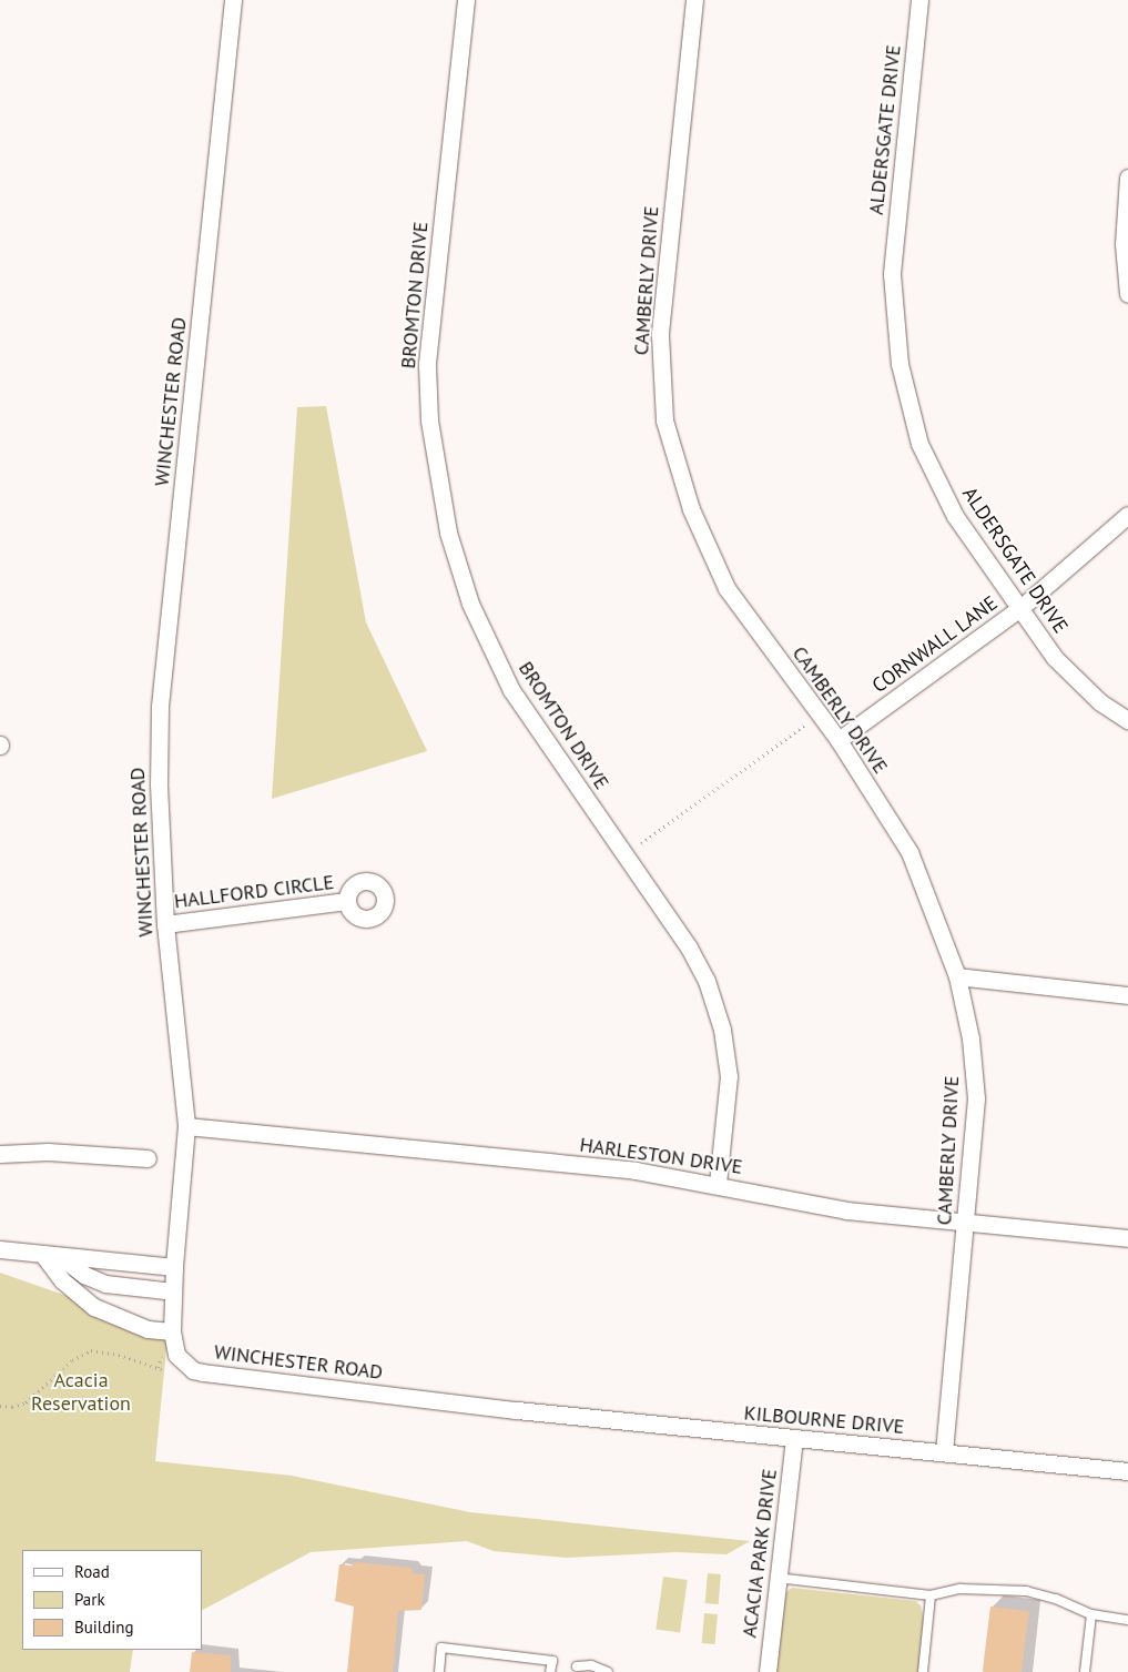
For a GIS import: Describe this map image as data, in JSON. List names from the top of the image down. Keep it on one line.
{"streets":{"street":["ALDERSGATE DRIVE","CAMBERLY DRIVE","BROMTON DRIVE","WINCHESTER ROAD","CORNWALL LANE","HALLFORD CIRCLE","HARLESTON DRIVE","KILBOURNE DRIVE","ACACIA PARK DRIVE"]},"crossings":[["ALDERSGATE DRIVE","CORNWALL LANE"],["CAMBERLY DRIVE","CORNWALL LANE"],["CAMBERLY DRIVE","HARLESTON DRIVE"],["CAMBERLY DRIVE","KILBOURNE DRIVE"],["BROMTON DRIVE","HARLESTON DRIVE"],["WINCHESTER ROAD","HALLFORD CIRCLE"],["WINCHESTER ROAD","HARLESTON DRIVE"],["WINCHESTER ROAD","KILBOURNE DRIVE"],["KILBOURNE DRIVE","ACACIA PARK DRIVE"]],"parks":["Acacia Reservation"],"legend":["Road","Park","Building"]}
